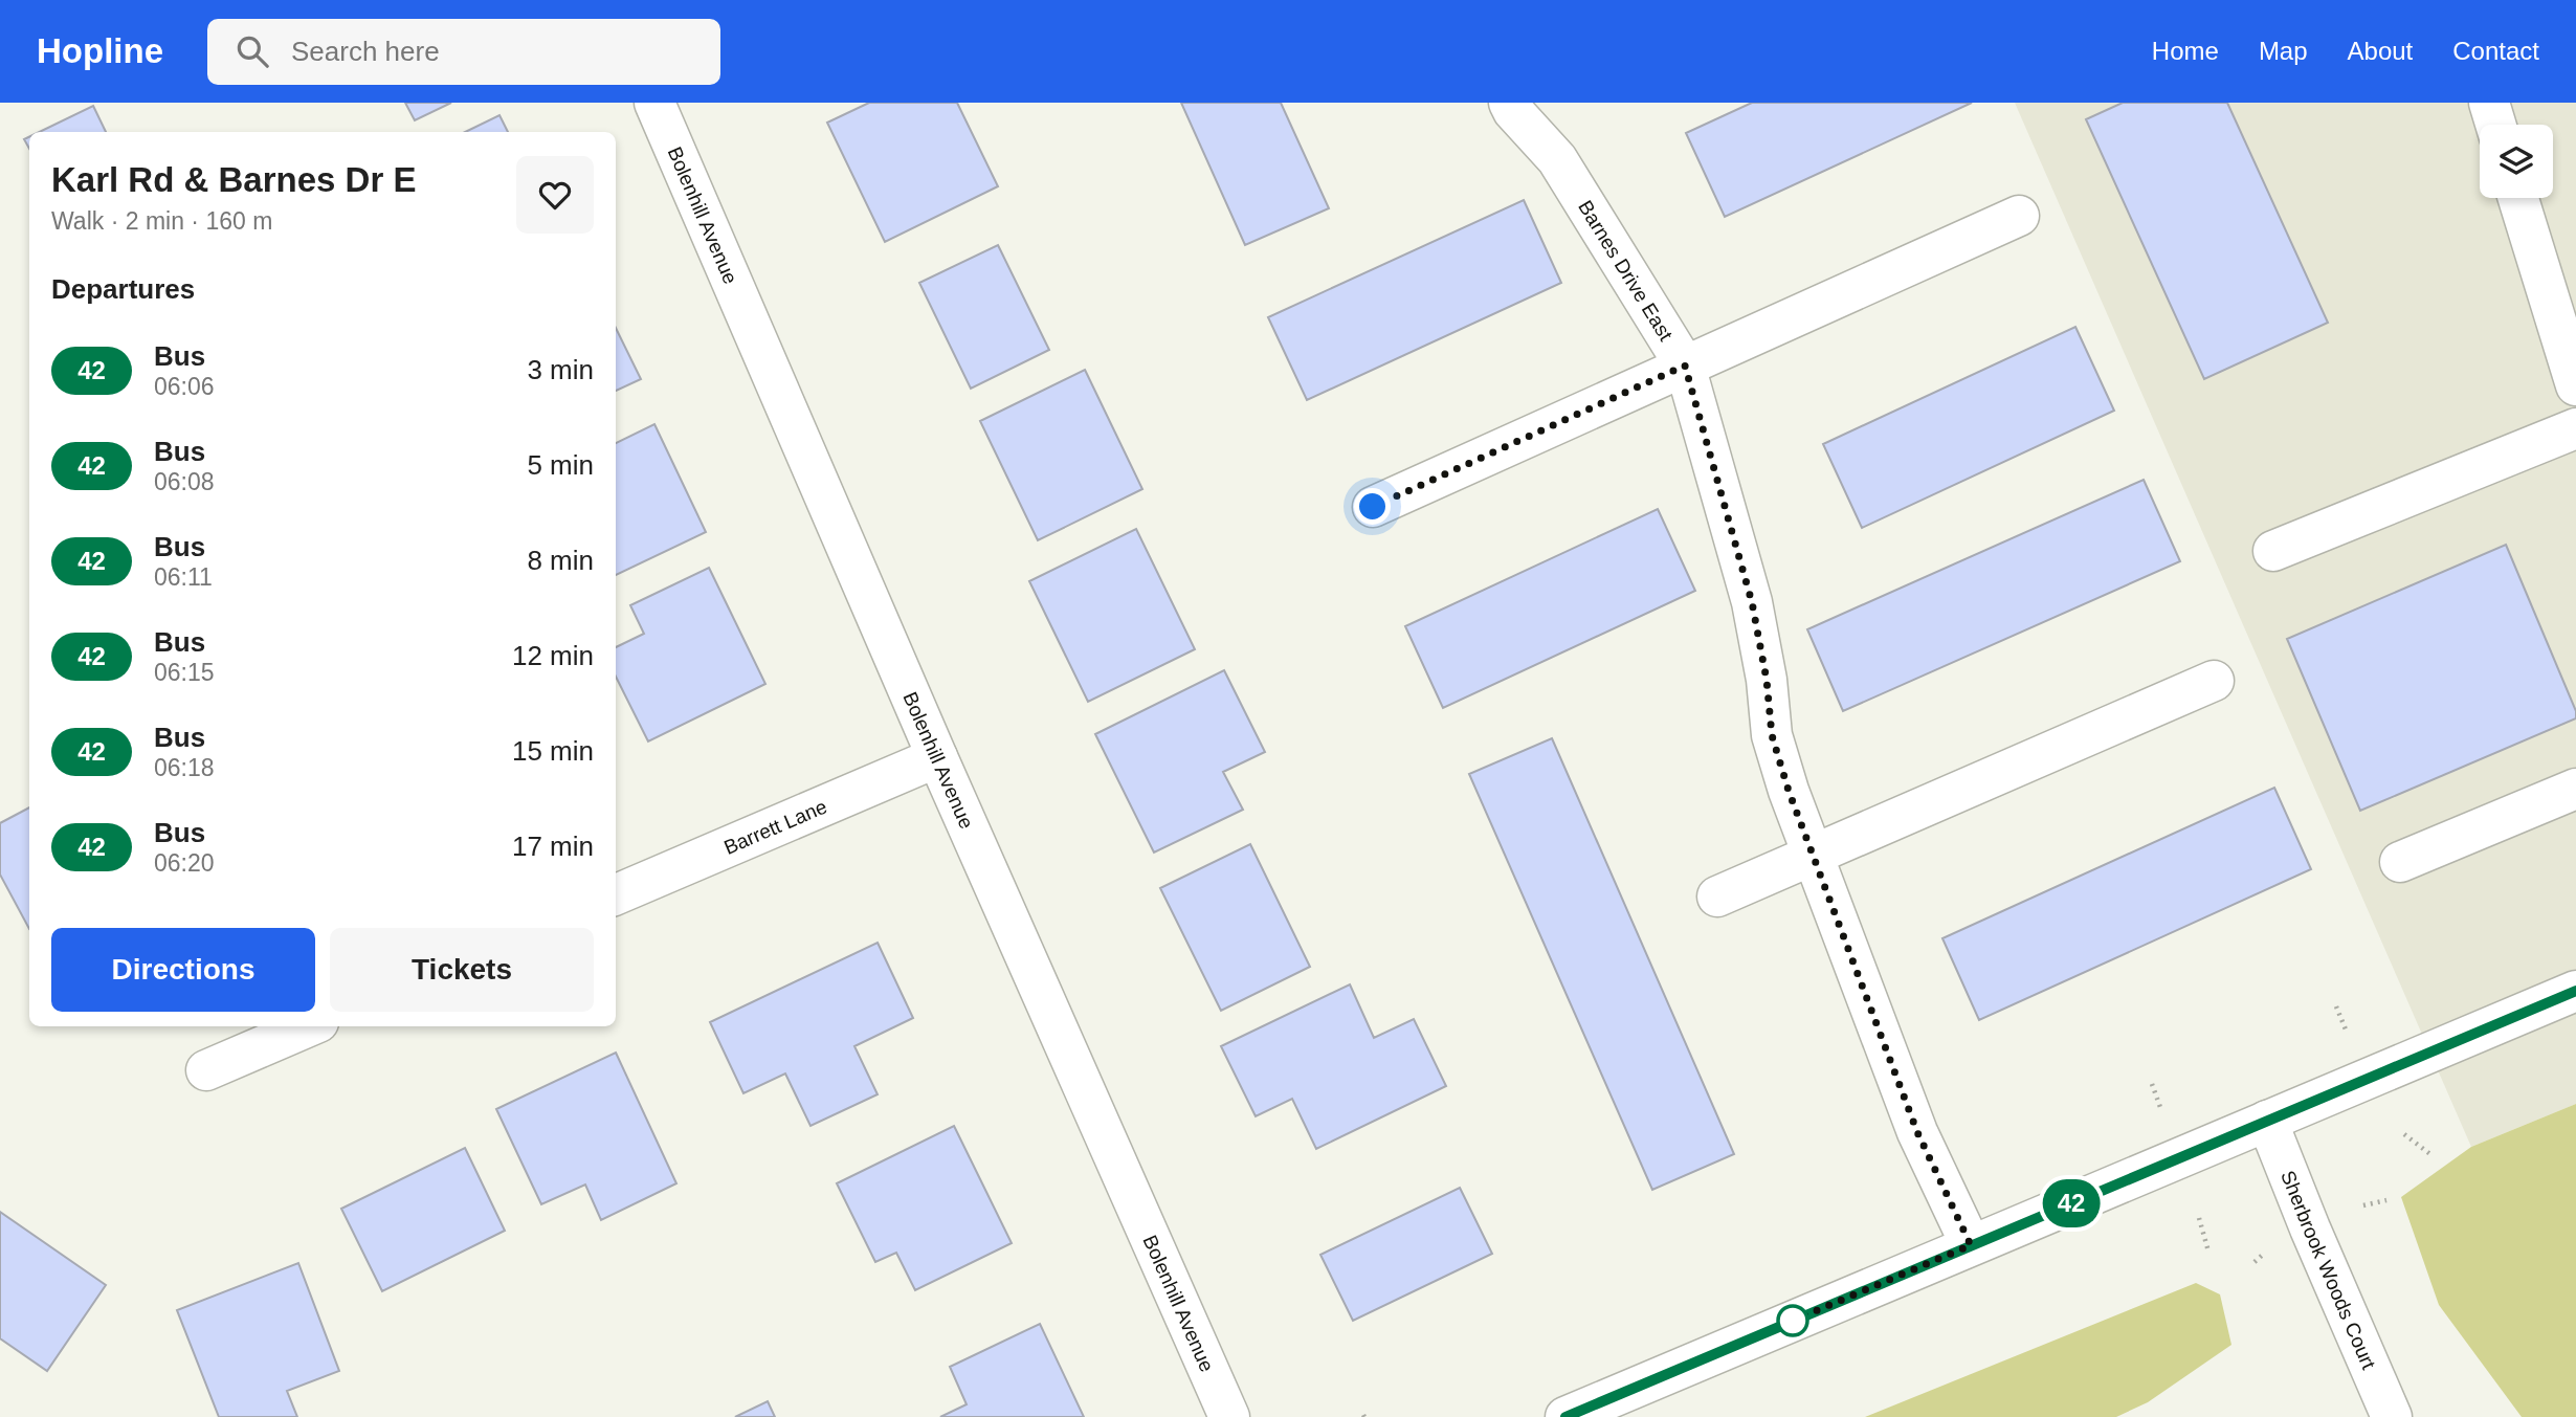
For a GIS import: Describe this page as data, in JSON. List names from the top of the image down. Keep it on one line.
{"streets":{"street":["Bolenhill Avenue","Barnes Drive East","Barrett Lane","Sherbrook Woods Court"]},"crossings":[["Bolenhill Avenue","Barrett Lane"]],"lines":["bus line 42"],"page":{"header":"Hopline","search":"Search here","nav":["Home","Map","About","Contact"],"on_map":"42","heading":[["Karl Rd & Barnes Dr E","Walk · 2 min · 160 m"],"Departures"],"list":[{"mark":"42","name":"Bus","note":"06:06","value":"3 min"},{"mark":"42","name":"Bus","note":"06:08","value":"5 min"},{"mark":"42","name":"Bus","note":"06:11","value":"8 min"},{"mark":"42","name":"Bus","note":"06:15","value":"12 min"},{"mark":"42","name":"Bus","note":"06:18","value":"15 min"},{"mark":"42","name":"Bus","note":"06:20","value":"17 min"}],"buttons":["Directions","Tickets"]}}
